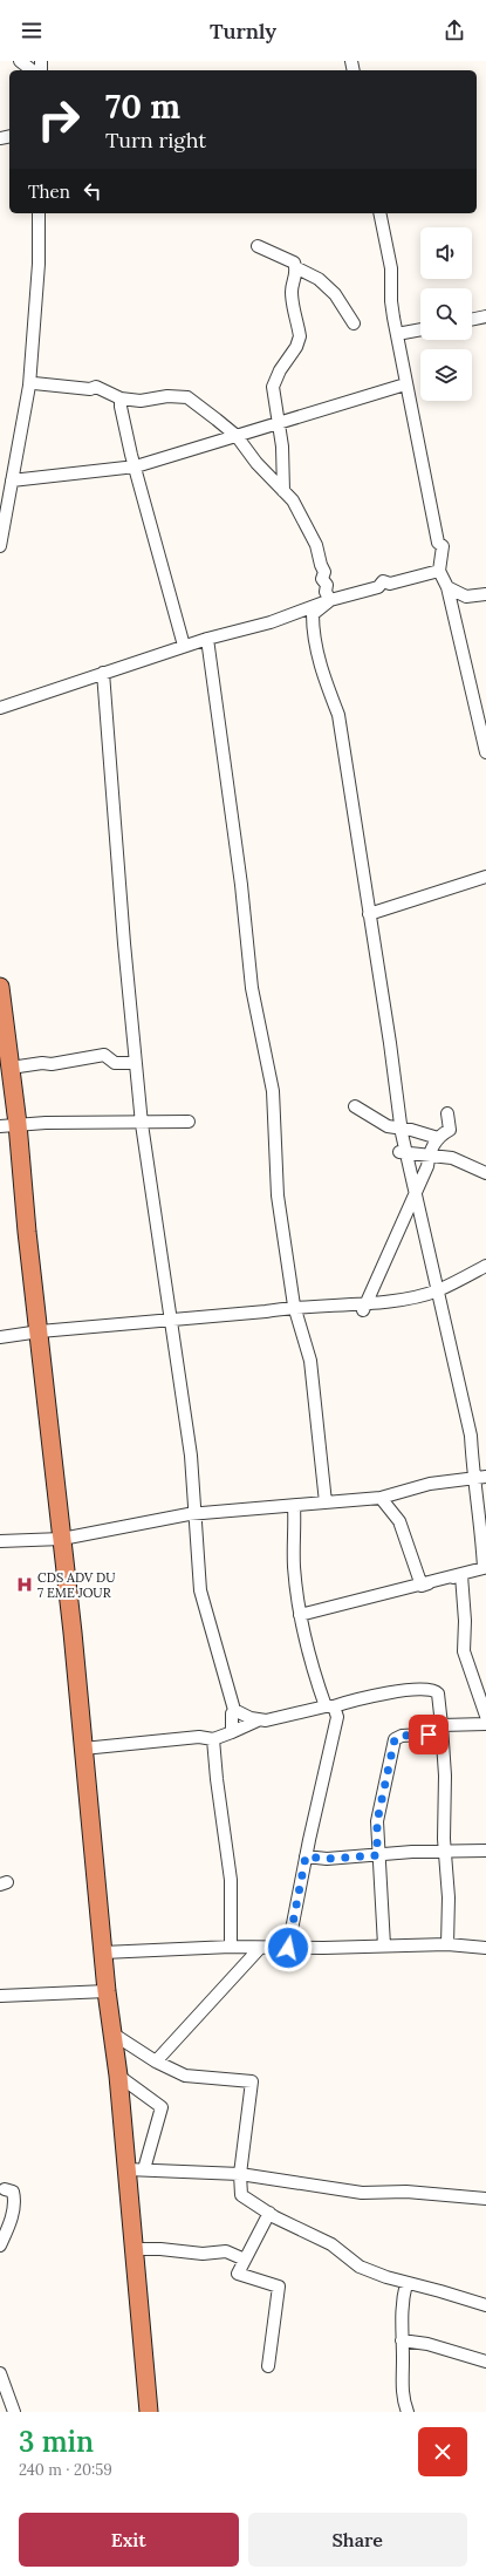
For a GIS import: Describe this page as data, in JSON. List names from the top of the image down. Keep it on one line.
{"places":{"hospital":["CDS ADV DU 7 EME JOUR"]},"page":{"header":"Turnly","turn":["70 m","Turn right"],"then":"Then","heading":["3 min","240 m · 20:59"],"buttons":["Exit","Share"]}}
